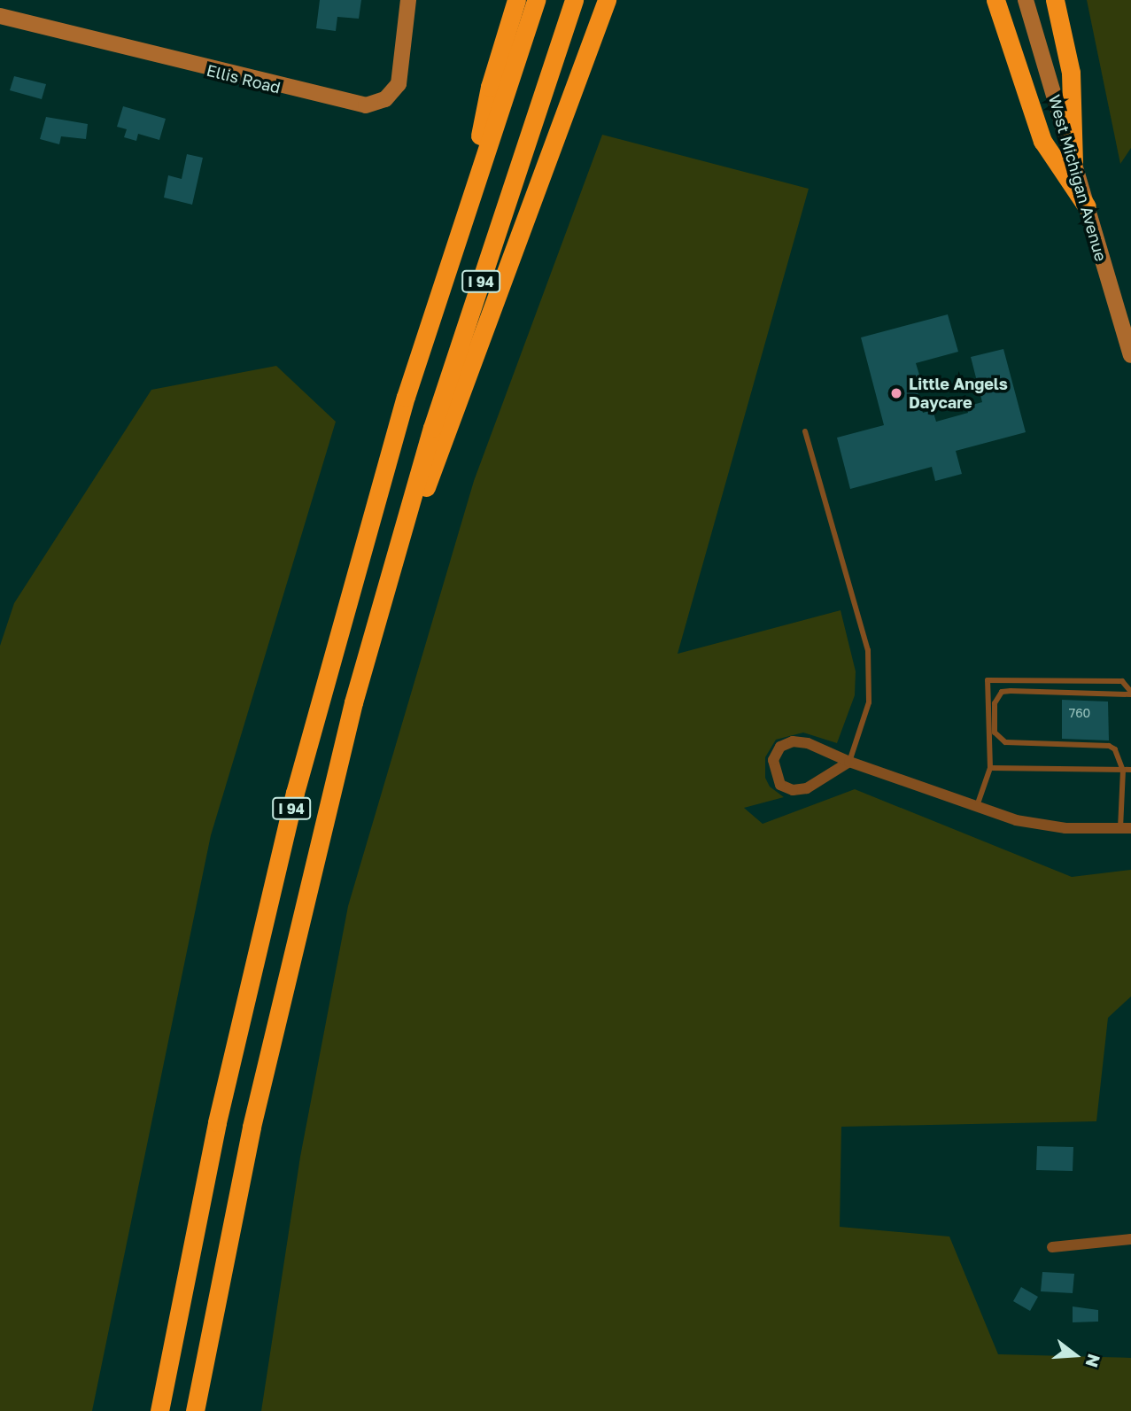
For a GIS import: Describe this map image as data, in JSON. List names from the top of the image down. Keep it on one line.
{"streets":{"highway":["I 94"],"street":["Ellis Road","West Michigan Avenue"]},"places":["Little Angels Daycare"],"house_numbers":["760"],"north":"right"}
